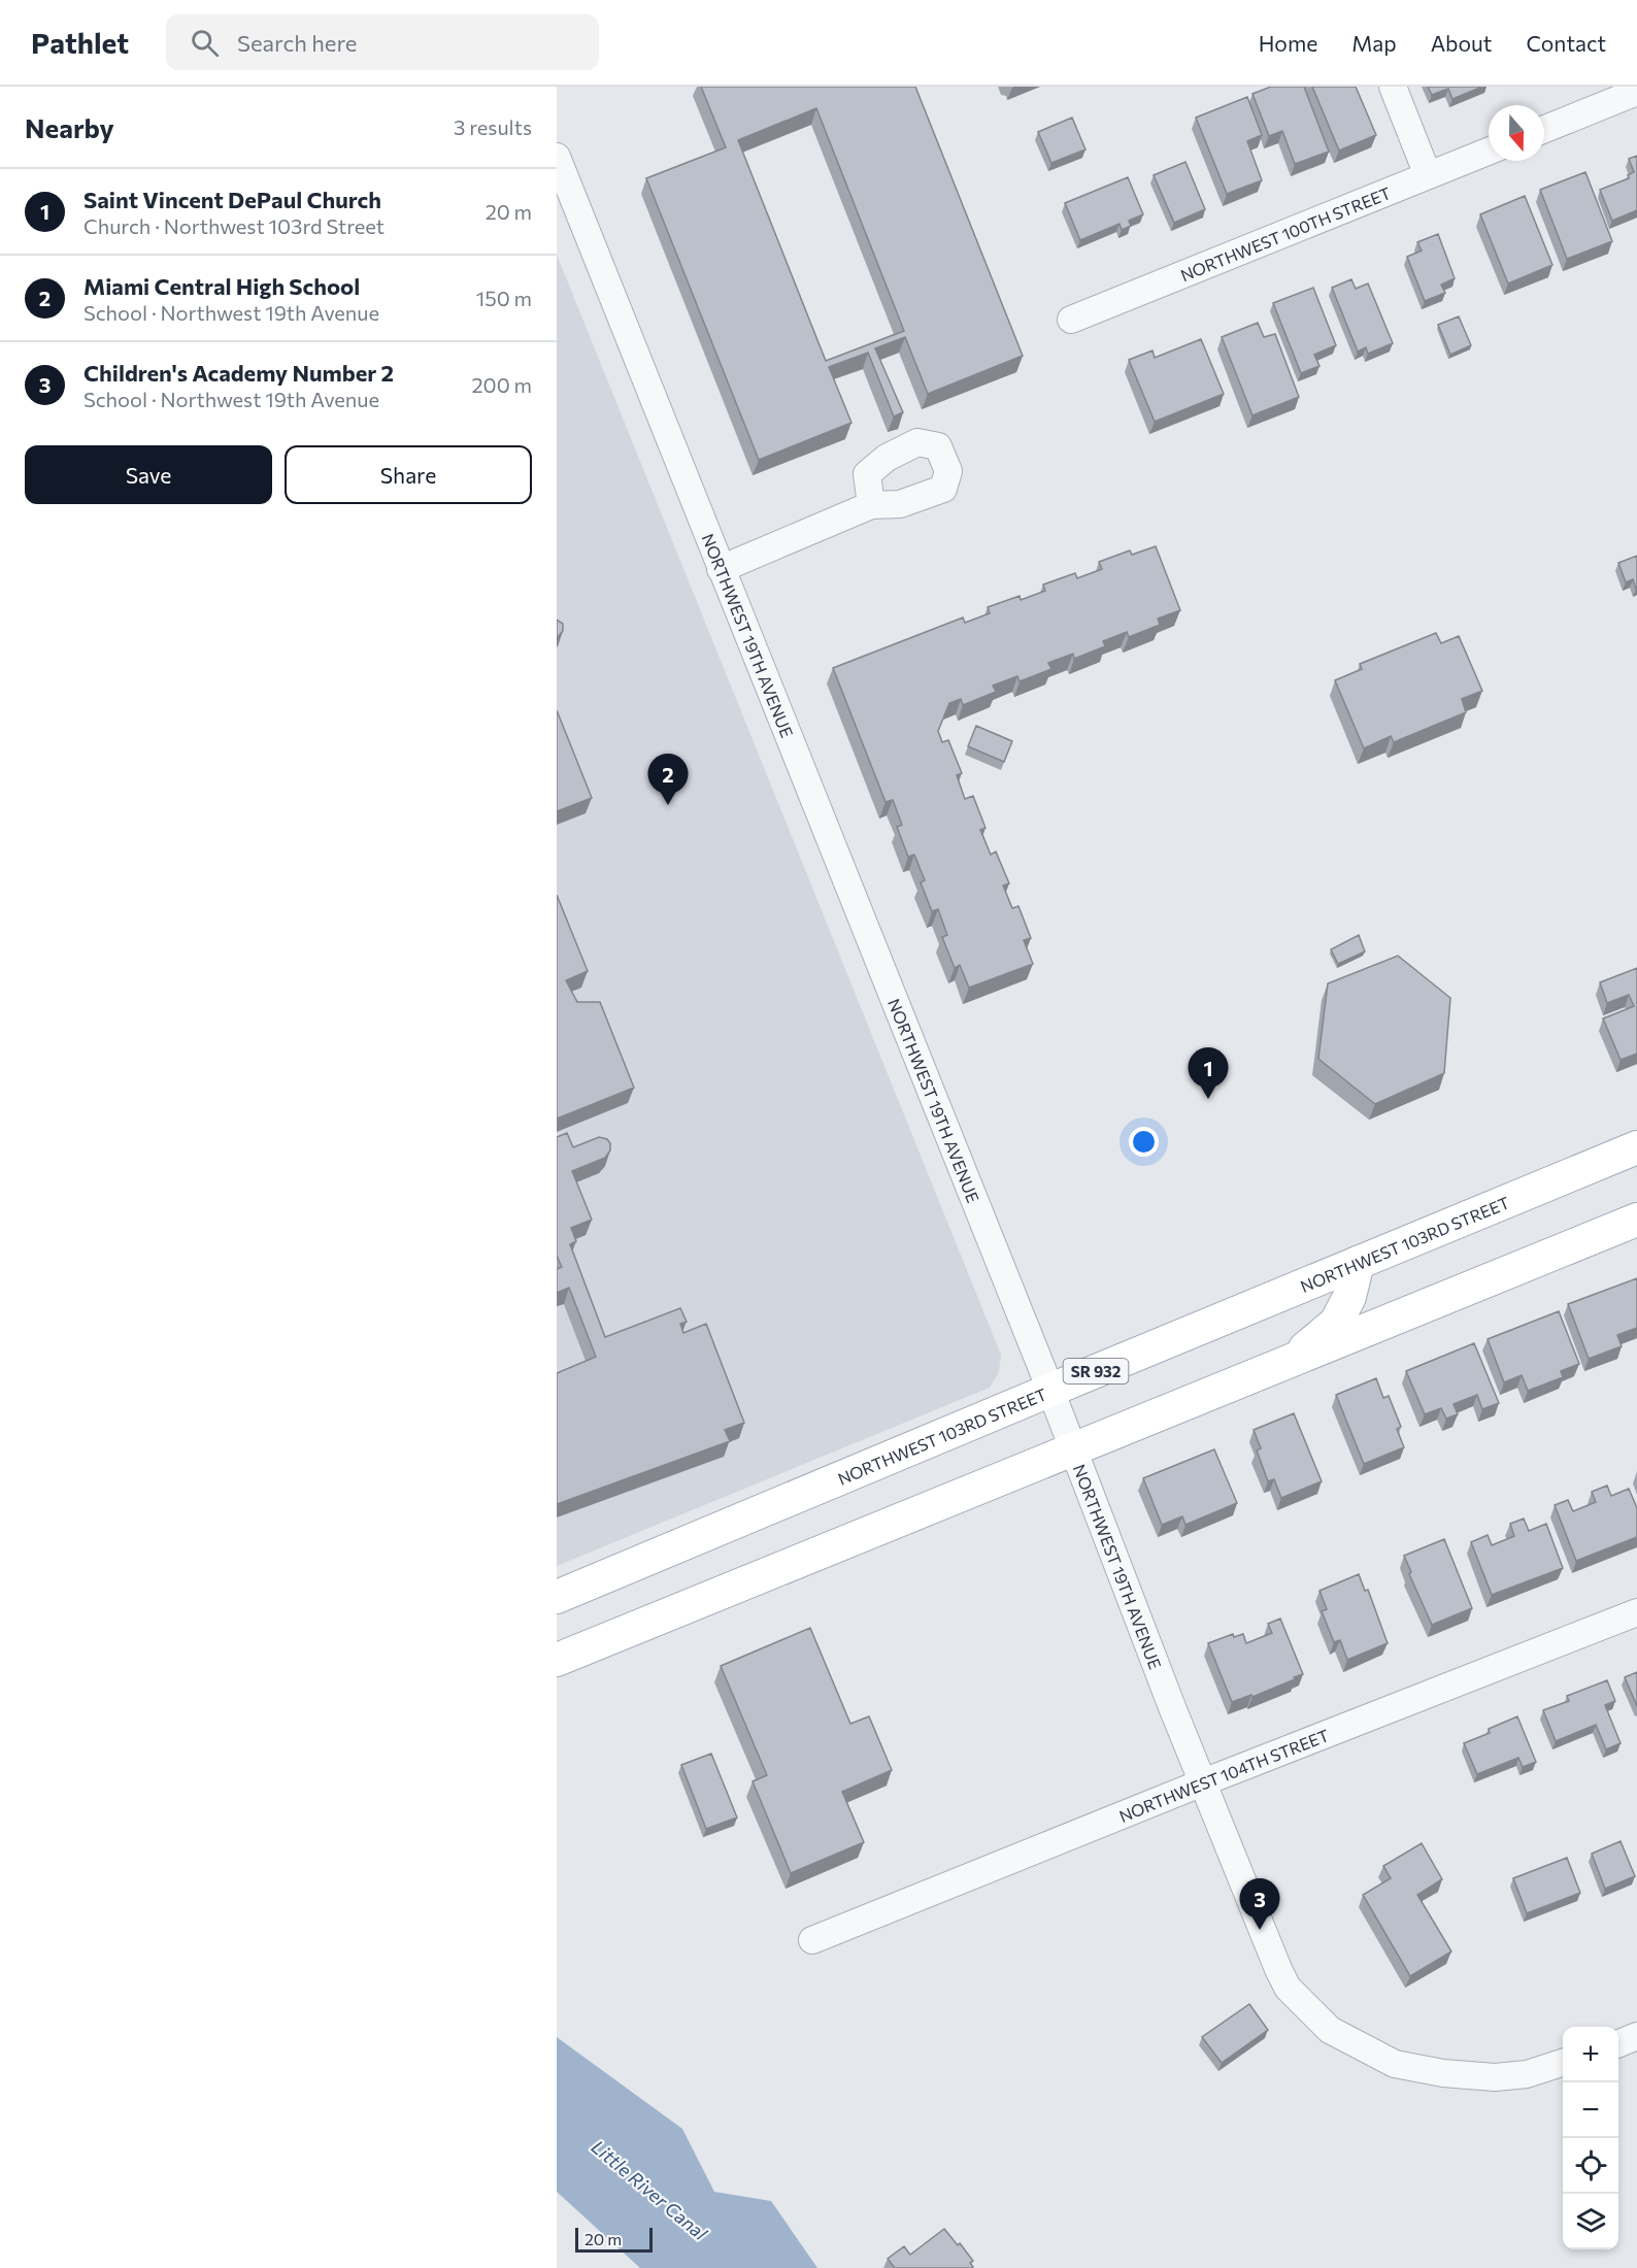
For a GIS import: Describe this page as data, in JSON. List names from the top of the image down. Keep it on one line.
{"streets":{"main road":["NORTHWEST 103RD STREET","SR 932"],"street":["NORTHWEST 100TH STREET","NORTHWEST 19TH AVENUE","NORTHWEST 104TH STREET"]},"crossings":[["NORTHWEST 19TH AVENUE","NORTHWEST 103RD STREET"],["NORTHWEST 19TH AVENUE","NORTHWEST 104TH STREET"]],"water":["Little River Canal"],"scale_bar":"20 m","north":"bottom","page":{"header":"Pathlet","search":"Search here","nav":["Home","Map","About","Contact"],"heading":["Nearby","3 results"],"list":[{"mark":"1","name":"Saint Vincent DePaul Church","note":"Church · Northwest 103rd Street","value":"20 m"},{"mark":"2","name":"Miami Central High School","note":"School · Northwest 19th Avenue","value":"150 m"},{"mark":"3","name":"Children's Academy Number 2","note":"School · Northwest 19th Avenue","value":"200 m"}],"buttons":["Save","Share"],"pins":["2","1","3"],"map_buttons":["+","−"],"scale":"20 m"}}
